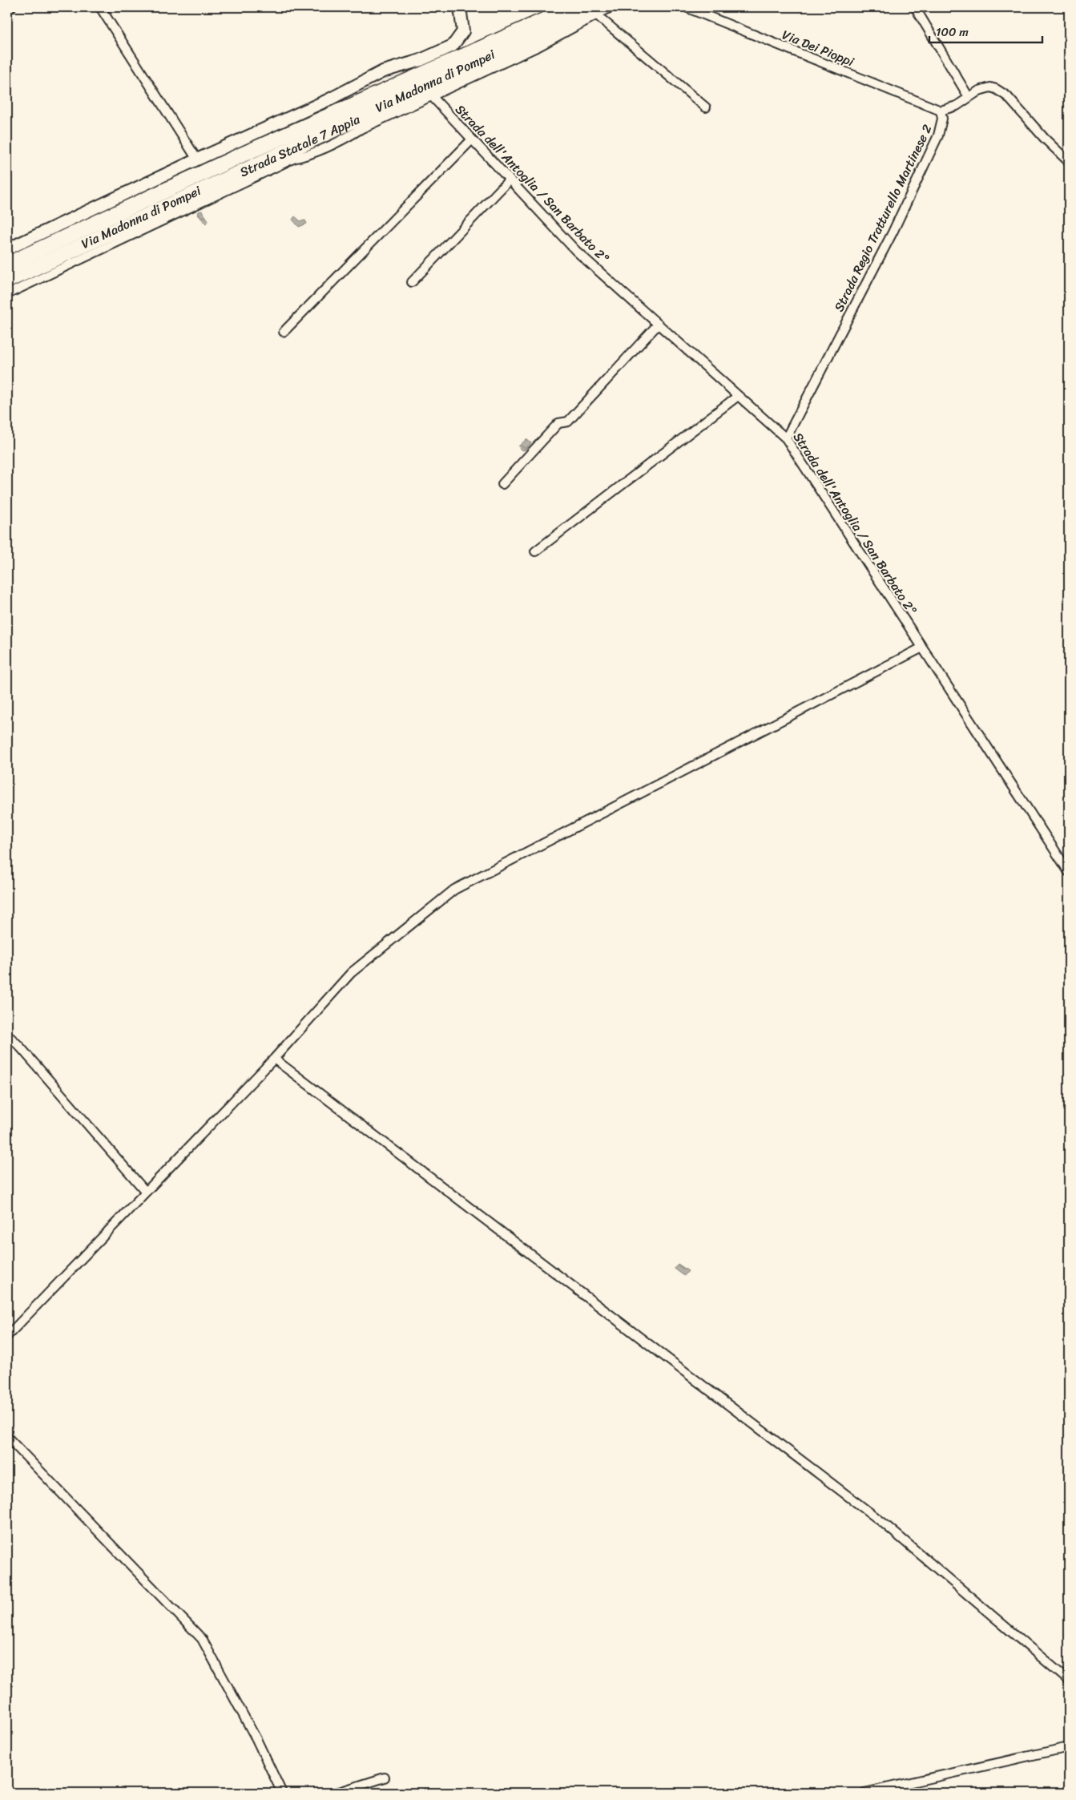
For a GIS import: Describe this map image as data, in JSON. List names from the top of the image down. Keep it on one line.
{"streets":{"highway":["Strada Statale 7 Appia"],"street":["Via Dei Pioppi","Via Madonna di Pompei","Strada dell'Antoglia / San Barbato 2°","Strada Regio Tratturello Martinese 2"]},"crossings":[["Via Dei Pioppi","Strada Regio Tratturello Martinese 2"],["Via Madonna di Pompei","Strada Statale 7 Appia"],["Via Madonna di Pompei","Strada dell'Antoglia / San Barbato 2°"],["Strada dell'Antoglia / San Barbato 2°","Strada Regio Tratturello Martinese 2"]],"scale_bar":"100 m"}
